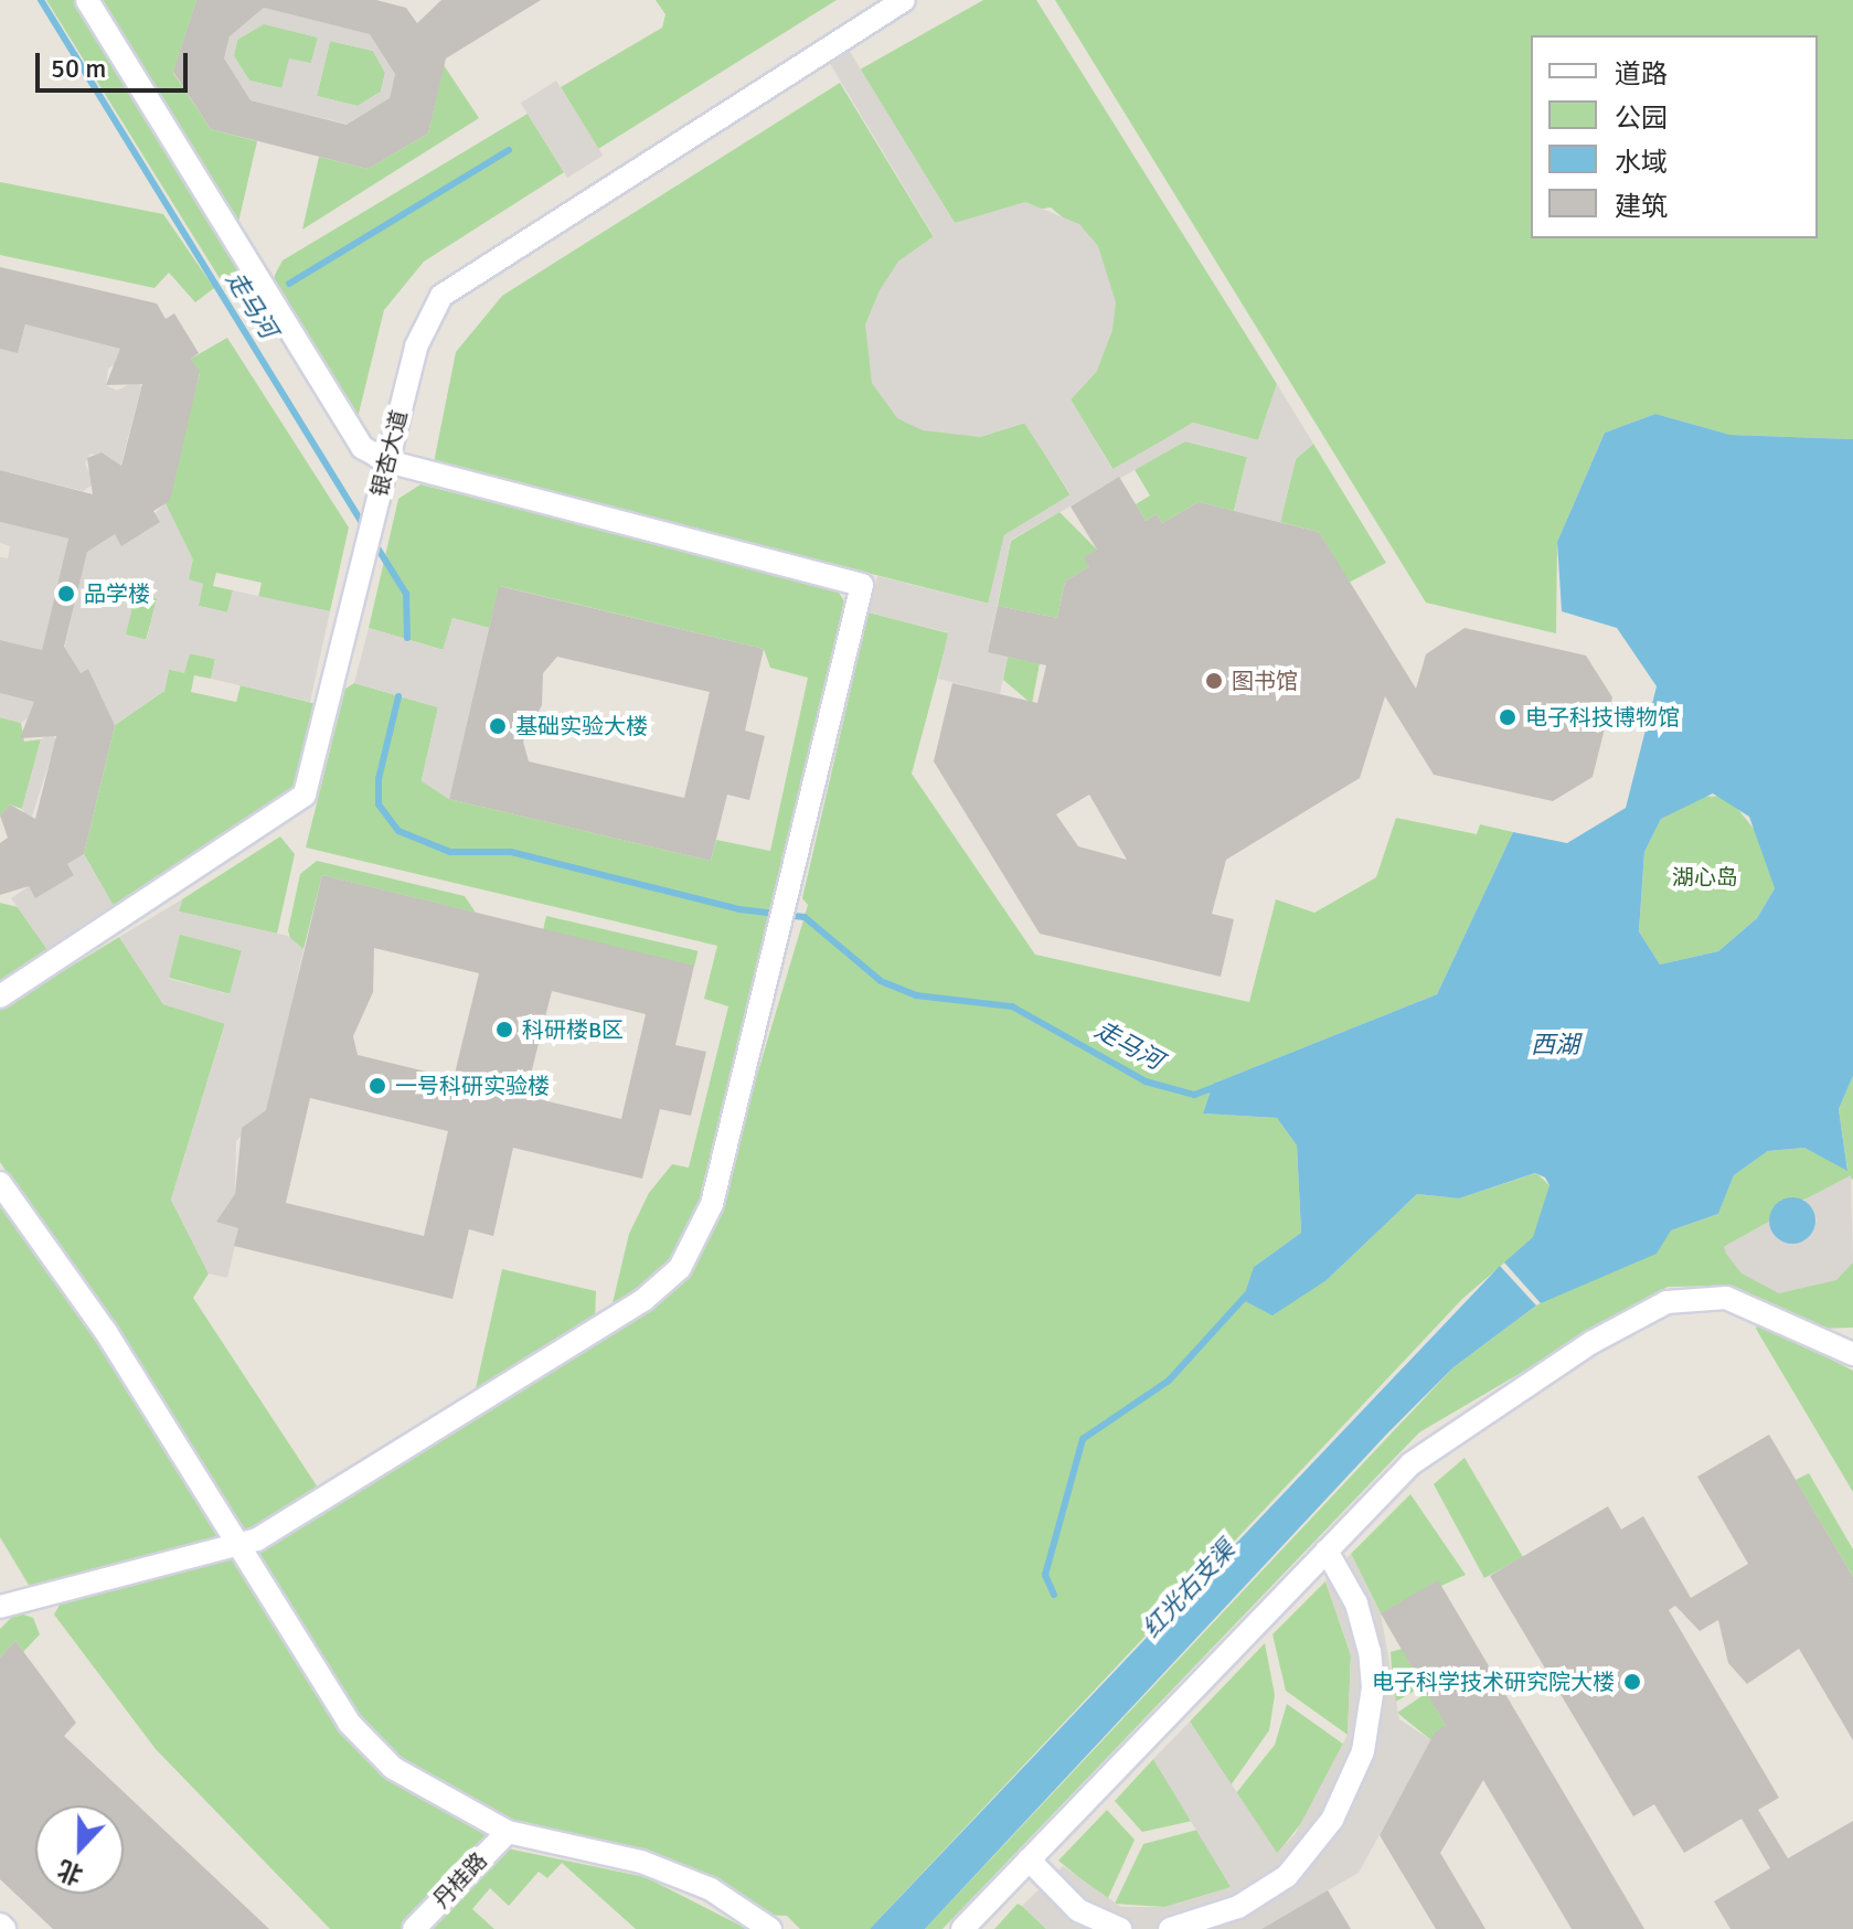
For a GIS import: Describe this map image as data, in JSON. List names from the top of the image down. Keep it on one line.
{"streets":{"street":["银杏大道","丹桂路"]},"water":["走马河","西湖","红光右支渠"],"parks":["湖心岛"],"places":["品学楼","图书馆","电子科技博物馆","基础实验大楼","科研楼B区","一号科研实验楼","电子科学技术研究院大楼"],"legend":["道路","公园","水域","建筑"],"scale_bar":"50 m","north":"bottom"}
